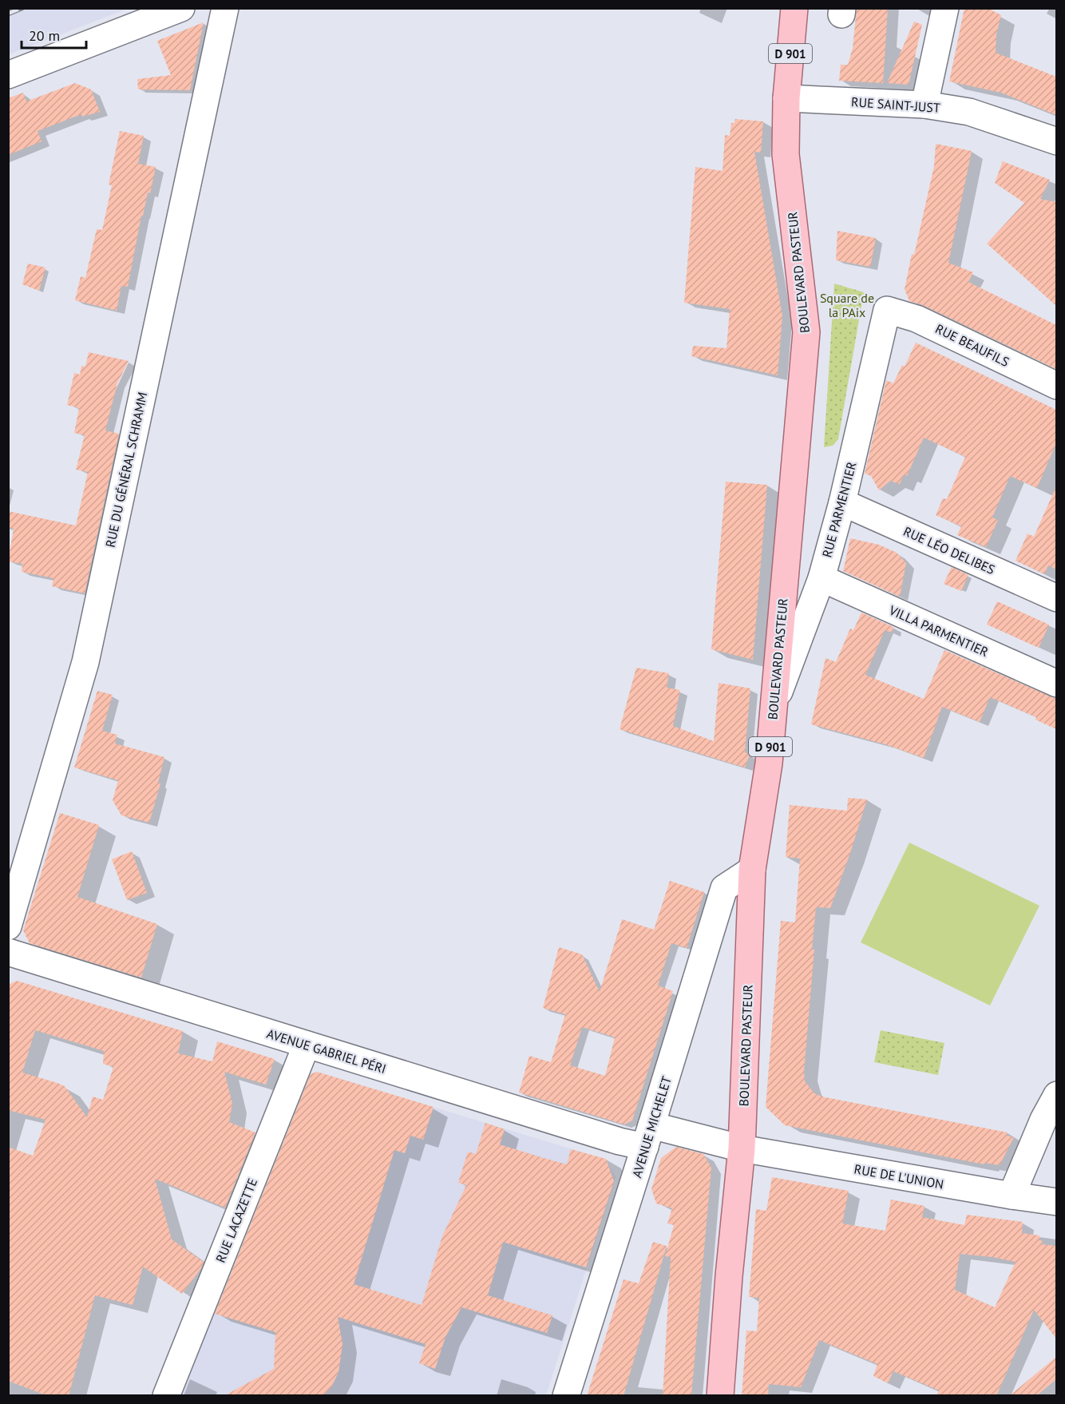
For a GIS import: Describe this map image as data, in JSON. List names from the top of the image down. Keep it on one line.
{"streets":{"main road":["D 901","BOULEVARD PASTEUR"],"street":["RUE SAINT-JUST","RUE BEAUFILS","RUE DU GÉNÉRAL SCHRAMM","RUE PARMENTIER","RUE LÉO DELIBES","VILLA PARMENTIER","AVENUE GABRIEL PÉRI","AVENUE MICHELET","RUE DE L'UNION","RUE LACAZETTE"]},"crossings":[["RUE SAINT-JUST","BOULEVARD PASTEUR"],["BOULEVARD PASTEUR","RUE PARMENTIER"],["BOULEVARD PASTEUR","AVENUE GABRIEL PÉRI"],["BOULEVARD PASTEUR","AVENUE MICHELET"],["BOULEVARD PASTEUR","RUE DE L'UNION"],["RUE BEAUFILS","RUE PARMENTIER"],["RUE PARMENTIER","RUE LÉO DELIBES"],["RUE PARMENTIER","VILLA PARMENTIER"],["AVENUE GABRIEL PÉRI","AVENUE MICHELET"],["AVENUE GABRIEL PÉRI","RUE DE L'UNION"],["AVENUE GABRIEL PÉRI","RUE LACAZETTE"]],"parks":["Square de la PAix"],"scale_bar":"20 m"}
